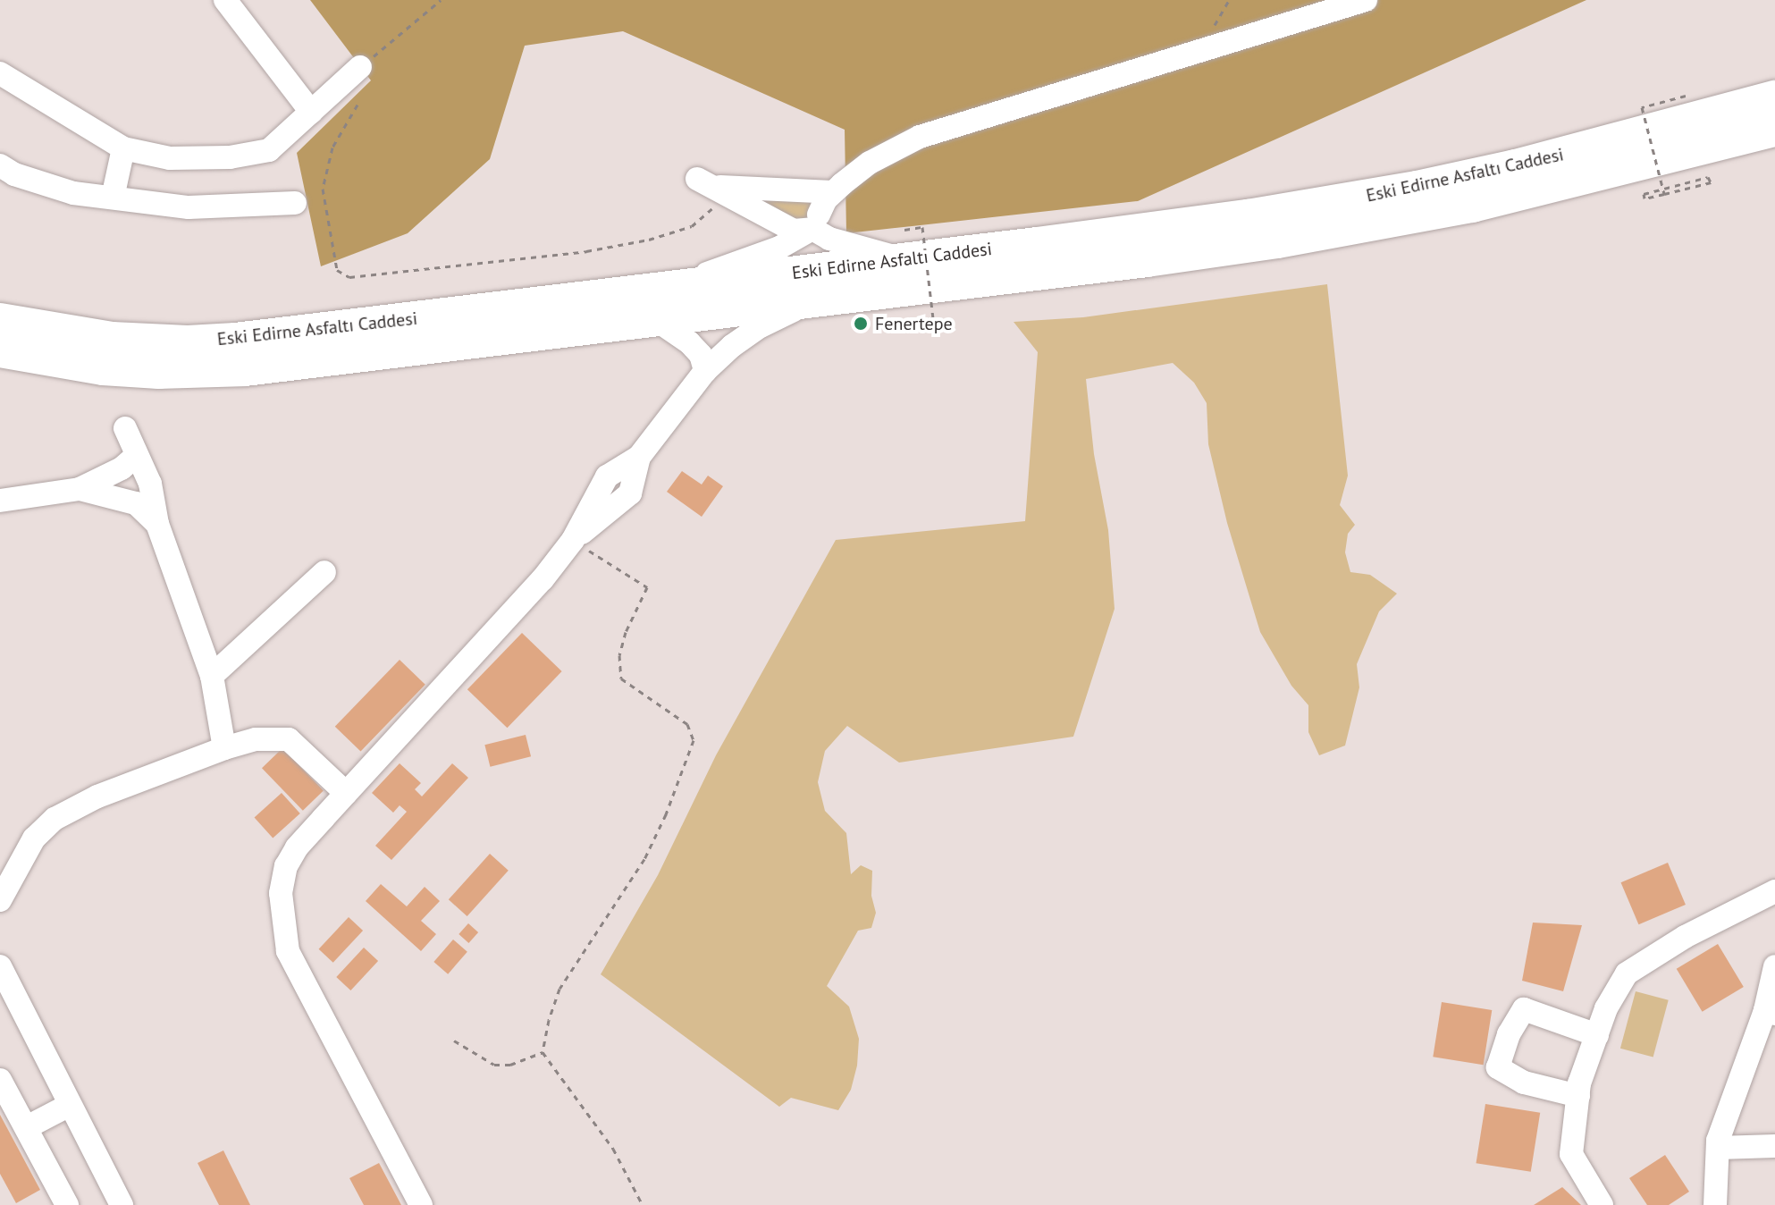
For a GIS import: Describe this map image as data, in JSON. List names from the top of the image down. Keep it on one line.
{"streets":{"highway":["Eski Edirne Asfaltı Caddesi"]},"places":["Fenertepe"]}
